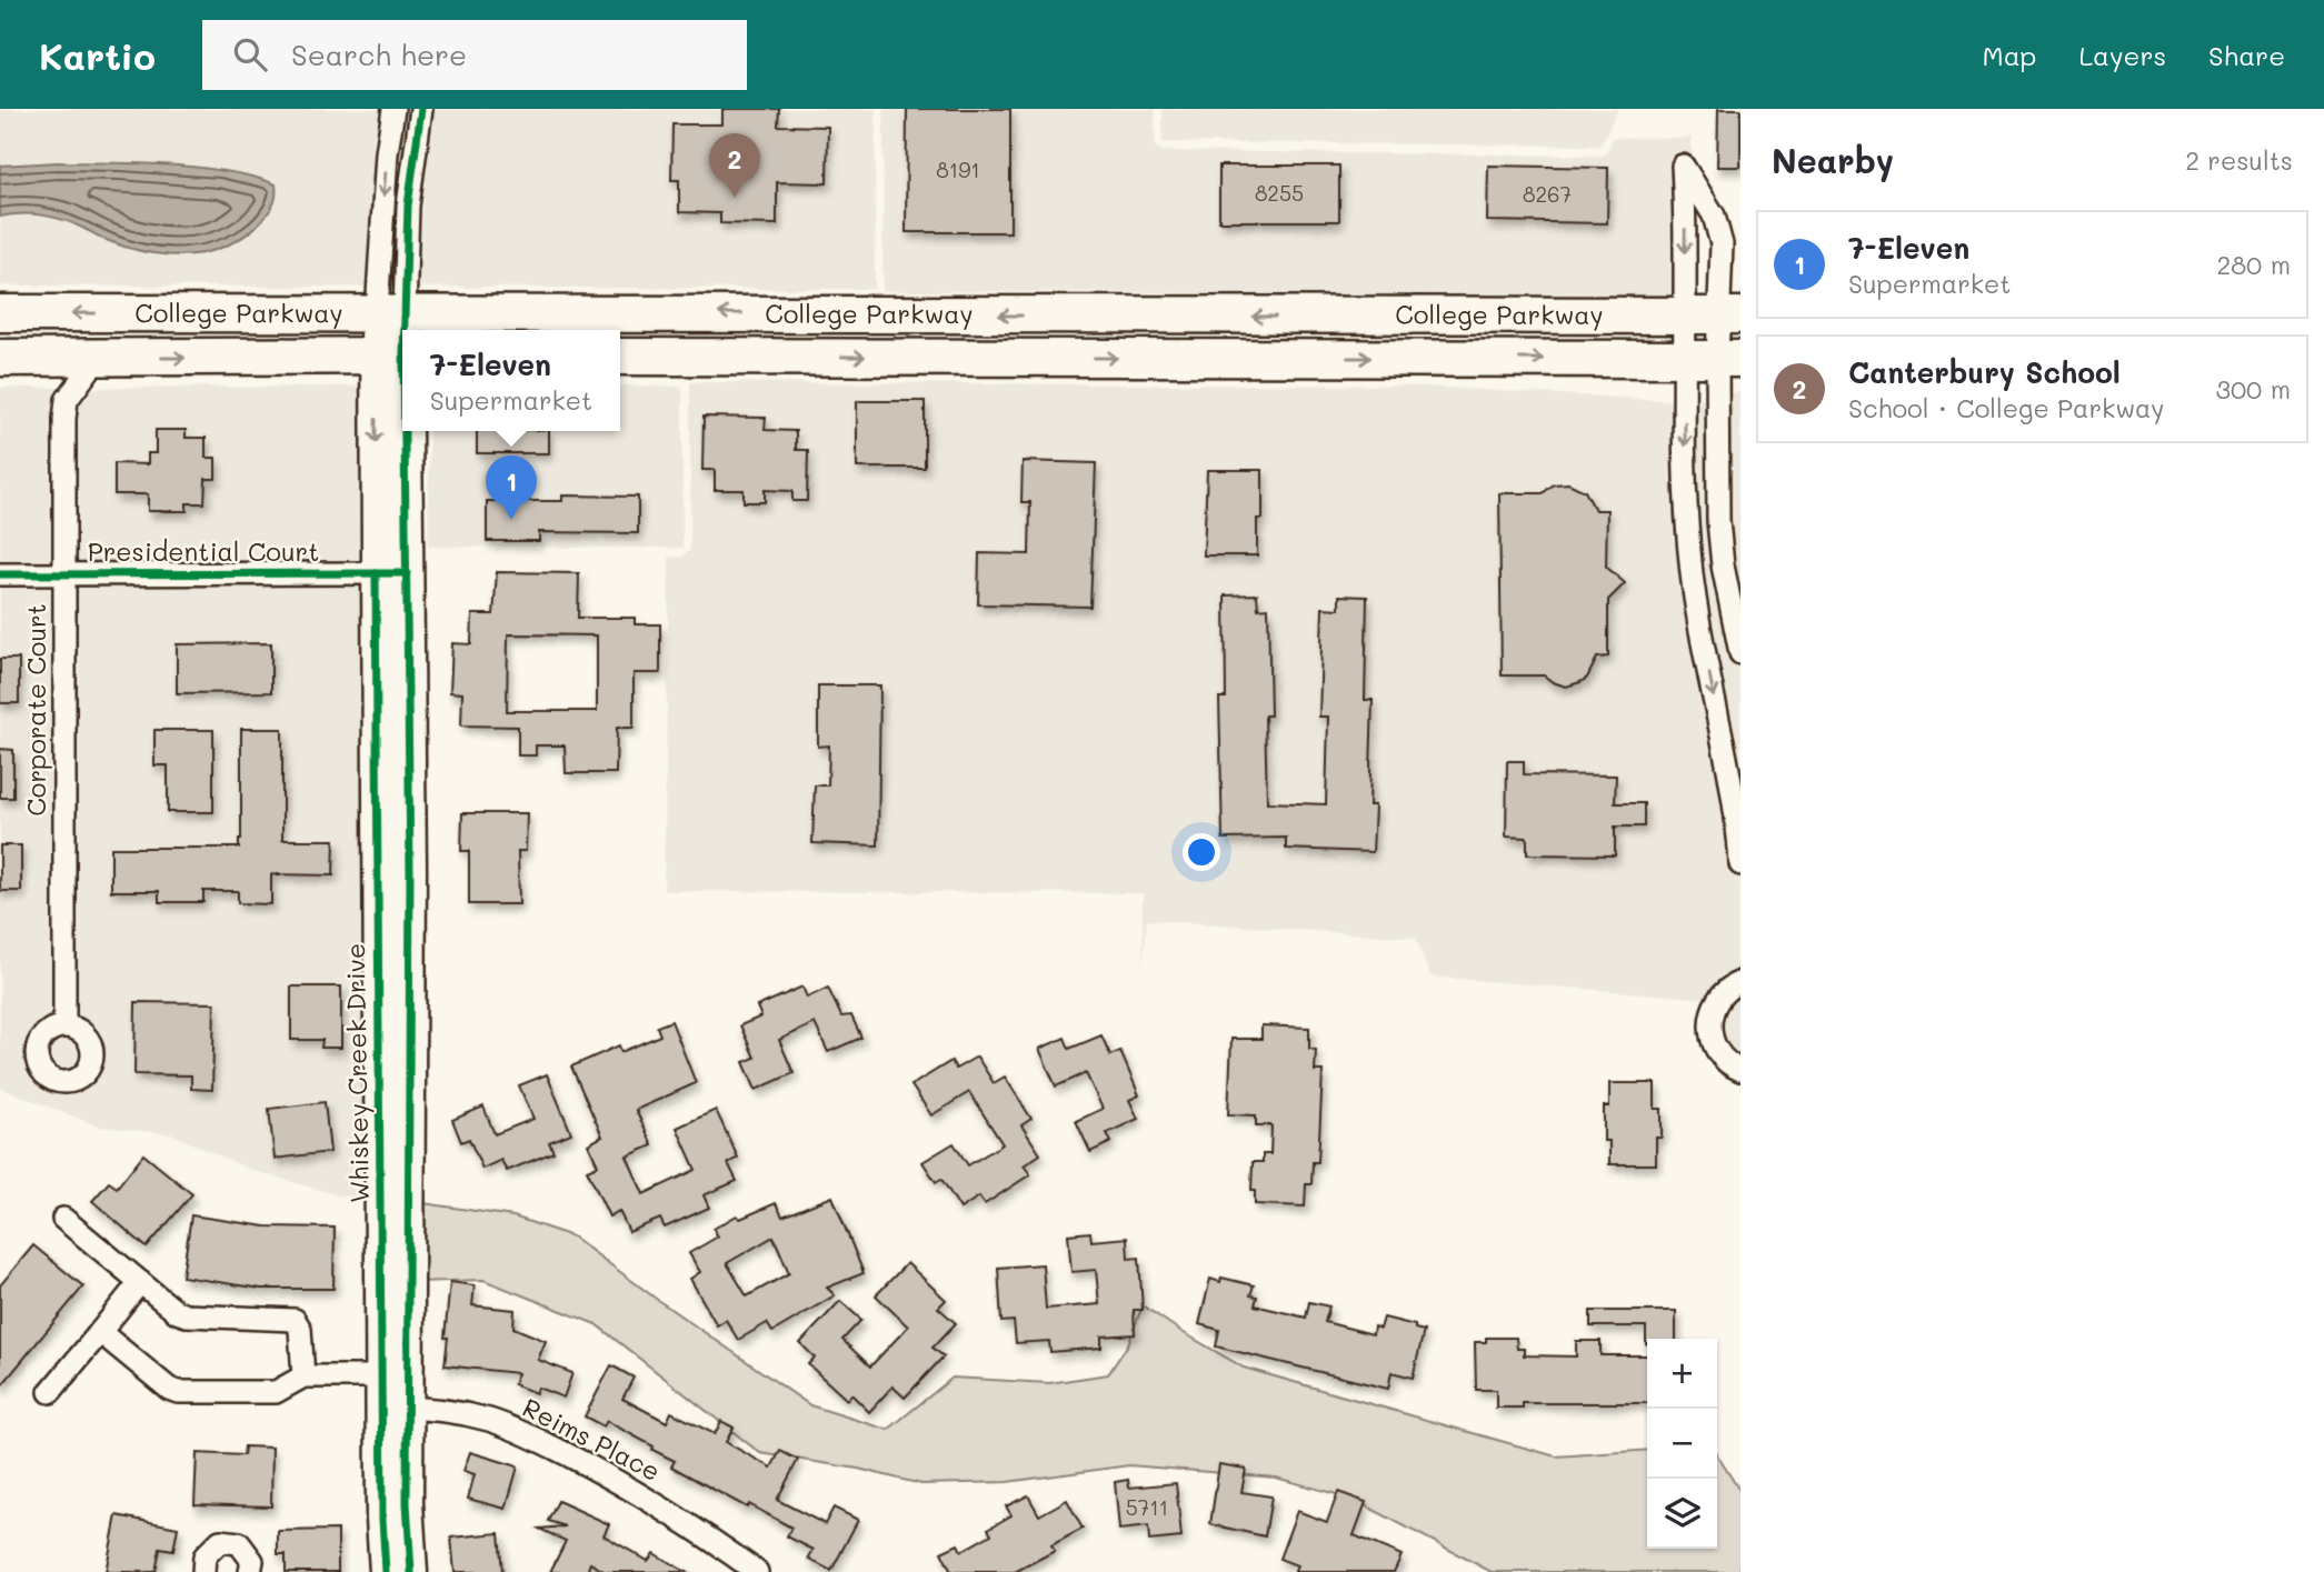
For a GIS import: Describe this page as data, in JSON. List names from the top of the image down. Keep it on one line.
{"streets":{"main road":["College Parkway"],"street":["Presidential Court","Corporate Court","Whiskey Creek Drive","Reims Place"]},"crossings":[["College Parkway","Corporate Court"],["College Parkway","Whiskey Creek Drive"],["Presidential Court","Corporate Court"],["Presidential Court","Whiskey Creek Drive"],["Whiskey Creek Drive","Reims Place"]],"house_numbers":["8191","8255","8267","5711"],"page":{"header":"Kartio","search":"Search here","nav":["Map","Layers","Share"],"heading":["Nearby","2 results"],"pins":["2","1"],"list":[{"mark":"1","name":"7-Eleven","note":"Supermarket","value":"280 m"},{"mark":"2","name":"Canterbury School","note":"School · College Parkway","value":"300 m"}],"popup":["7-Eleven","Supermarket"],"map_buttons":["+","−"]}}
